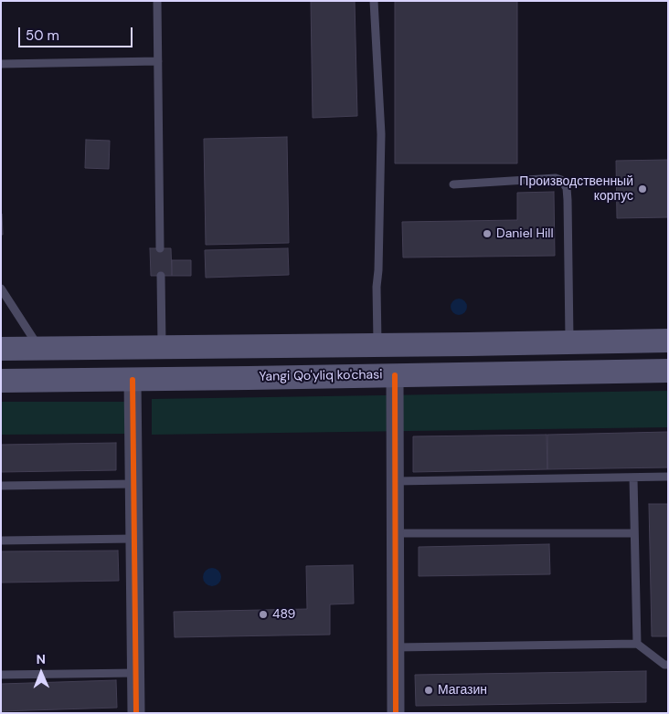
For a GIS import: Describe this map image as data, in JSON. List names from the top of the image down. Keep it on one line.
{"streets":{"main road":["Yangi Qo'yliq ko'chasi"]},"places":["Производственный корпус","Daniel Hill","489","Магазин"],"scale_bar":"50 m","north":"top"}
